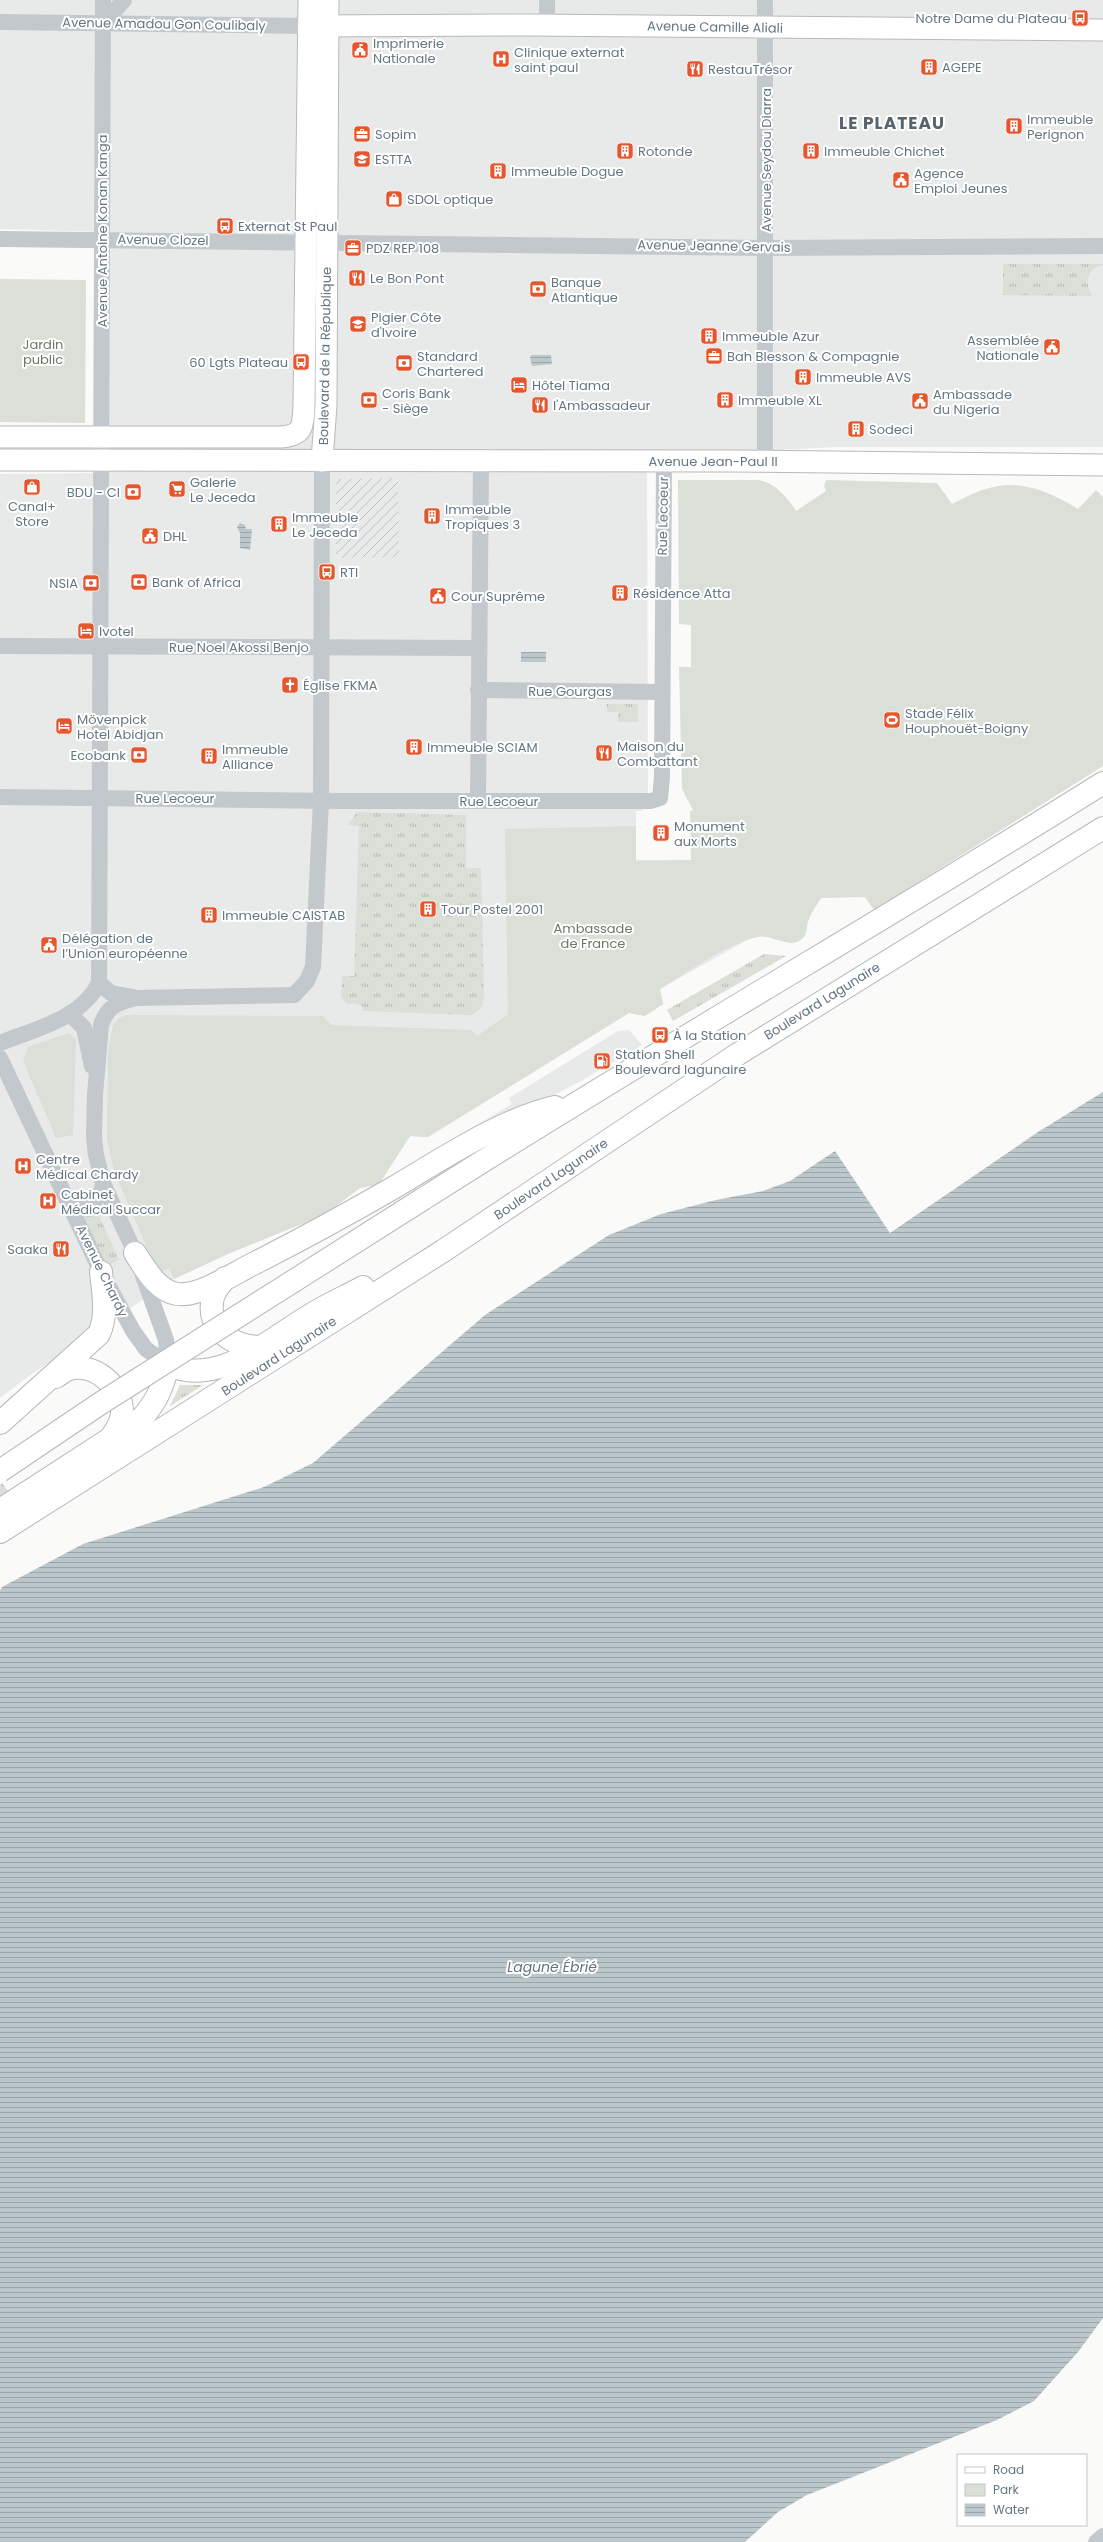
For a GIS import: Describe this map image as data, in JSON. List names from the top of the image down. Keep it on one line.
{"streets":{"highway":["Boulevard Lagunaire"],"main road":["Avenue Camille Aliali","Boulevard de la République","Avenue Jean-Paul II"],"street":["Avenue Amadou Gon Coulibaly","Avenue Seydou Diarra","Avenue Antoine Konan Kanga","Avenue Clozel","Avenue Jeanne Gervais","Rue Lecoeur","Rue Noel Akossi Benjo","Rue Gourgas","Avenue Chardy"]},"crossings":[["Avenue Amadou Gon Coulibaly","Avenue Camille Aliali"],["Avenue Amadou Gon Coulibaly","Avenue Antoine Konan Kanga"],["Avenue Amadou Gon Coulibaly","Boulevard de la République"],["Avenue Camille Aliali","Avenue Seydou Diarra"],["Avenue Camille Aliali","Boulevard de la République"],["Avenue Seydou Diarra","Avenue Jeanne Gervais"],["Avenue Seydou Diarra","Avenue Jean-Paul II"],["Avenue Antoine Konan Kanga","Avenue Clozel"],["Avenue Antoine Konan Kanga","Boulevard de la République"],["Avenue Antoine Konan Kanga","Rue Lecoeur"],["Avenue Antoine Konan Kanga","Rue Noel Akossi Benjo"],["Avenue Clozel","Avenue Jeanne Gervais"],["Avenue Clozel","Boulevard de la République"],["Avenue Jeanne Gervais","Boulevard de la République"],["Boulevard de la République","Avenue Jean-Paul II"],["Avenue Jean-Paul II","Rue Lecoeur"],["Rue Lecoeur","Rue Gourgas"]],"districts":["LE PLATEAU"],"water":["Lagune Ébrié"],"parks":["Jardin public","Ambassade de France"],"places":{"bus stop":["Notre Dame du Plateau","Externat St Paul","60 Lgts Plateau","RTI","À la Station"],"public building":["Imprimerie Nationale","Agence Emploi Jeunes","Assemblée Nationale","Ambassade du Nigeria","DHL","Cour Suprême","Délégation de l’Union européenne"],"hospital":["Clinique externat saint paul","Centre Médical Chardy","Cabinet Médical Succar"],"building":["AGEPE","Immeuble Perignon","Rotonde","Immeuble Chichet","Immeuble Dogue","Immeuble Azur","Immeuble AVS","Immeuble XL","Sodeci","Immeuble Tropiques 3","Immeuble Le Jeceda","Résidence Atta","Immeuble SCIAM","Immeuble Alliance","Monument aux Morts","Tour Postel 2001","Immeuble CAISTAB"],"restaurant":["RestauTrésor","Le Bon Pont","l'Ambassadeur","Maison du Combattant","Saaka"],"office":["Sopim","PDZ REP 108","Bah Blesson & Compagnie"],"school or university":["ESTTA","Pigier Côte d'Ivoire"],"shop":["SDOL optique","Canal+ Store"],"bank":["Banque Atlantique","Standard Chartered","Coris Bank - Siège","BDU - CI","Bank of Africa","NSIA","Ecobank"],"hotel":["Hôtel Tiama","Ivotel","Mövenpick Hotel Abidjan"],"supermarket":["Galerie Le Jeceda"],"church":["Église FKMA"],"sports":["Stade Félix Houphouët-Boigny"],"fuel station":["Station Shell Boulevard lagunaire"]},"legend":["Road","Park","Water"]}
